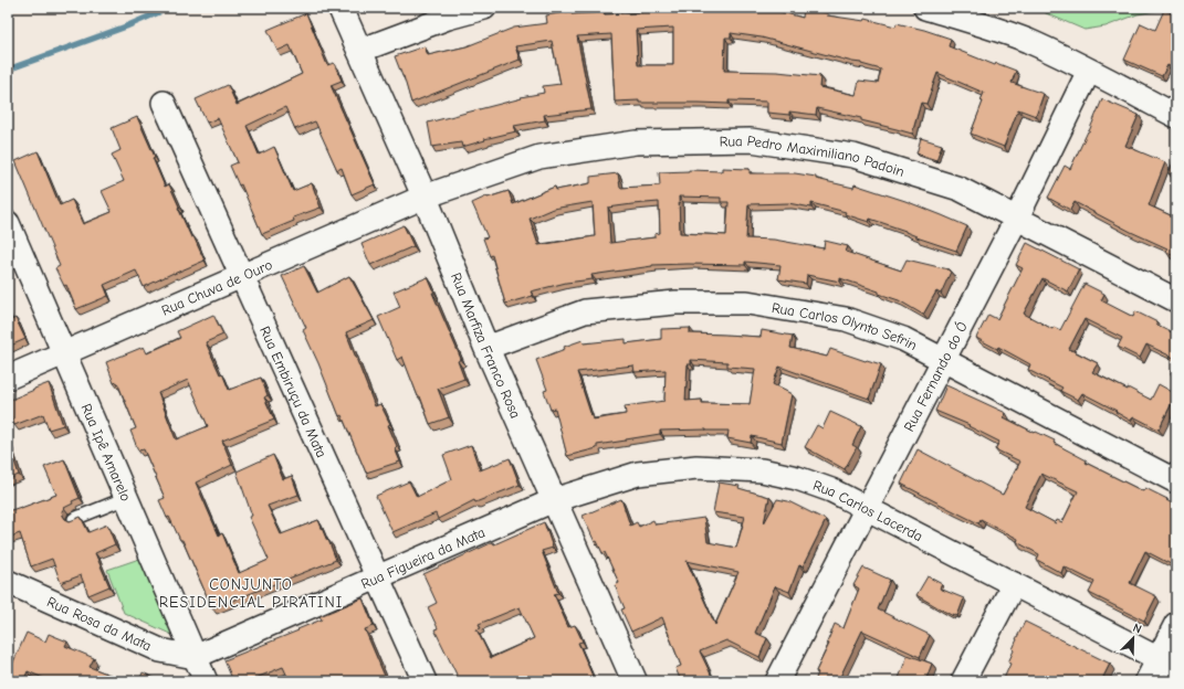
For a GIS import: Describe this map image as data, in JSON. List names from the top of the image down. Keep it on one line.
{"streets":{"street":["Rua Pedro Maximiliano Padoin","Rua Chuva de Ouro","Rua Carlos Olynto Sefrin","Rua Marfiza Franco Rosa","Rua Fernando do Ó","Rua Embiruçu da Mata","Rua Ipê Amarelo","Rua Carlos Lacerda","Rua Figueira da Mata","Rua Rosa da Mata"]},"crossings":[["Rua Pedro Maximiliano Padoin","Rua Chuva de Ouro"],["Rua Pedro Maximiliano Padoin","Rua Marfiza Franco Rosa"],["Rua Pedro Maximiliano Padoin","Rua Fernando do Ó"],["Rua Chuva de Ouro","Rua Marfiza Franco Rosa"],["Rua Chuva de Ouro","Rua Embiruçu da Mata"],["Rua Chuva de Ouro","Rua Ipê Amarelo"],["Rua Carlos Olynto Sefrin","Rua Marfiza Franco Rosa"],["Rua Carlos Olynto Sefrin","Rua Fernando do Ó"],["Rua Marfiza Franco Rosa","Rua Carlos Lacerda"],["Rua Marfiza Franco Rosa","Rua Figueira da Mata"],["Rua Fernando do Ó","Rua Carlos Lacerda"],["Rua Embiruçu da Mata","Rua Figueira da Mata"],["Rua Ipê Amarelo","Rua Figueira da Mata"],["Rua Ipê Amarelo","Rua Rosa da Mata"],["Rua Carlos Lacerda","Rua Figueira da Mata"],["Rua Figueira da Mata","Rua Rosa da Mata"]],"districts":["CONJUNTO RESIDENCIAL PIRATINI"],"north":"top right"}
